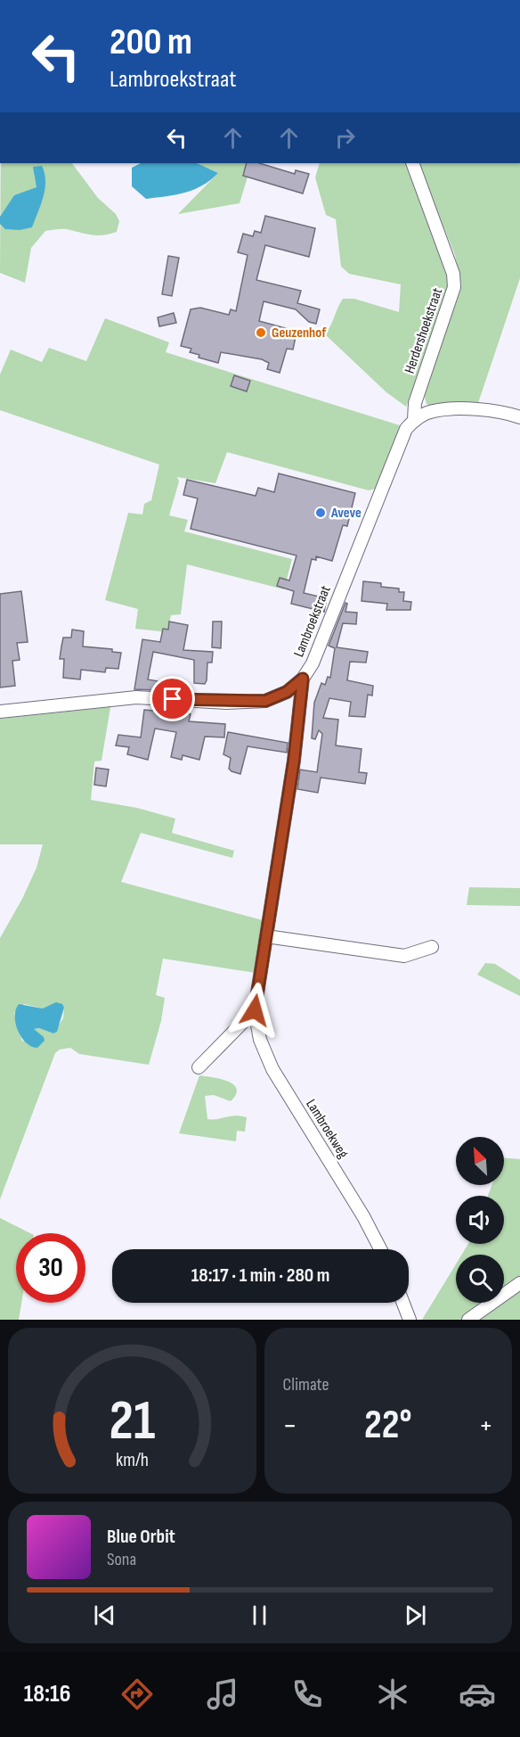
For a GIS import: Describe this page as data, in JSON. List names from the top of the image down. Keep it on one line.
{"streets":{"street":["Herdershoekstraat","Lambroekstraat","Lambroekweg"]},"crossings":[["Herdershoekstraat","Lambroekstraat"],["Lambroekstraat","Lambroekweg"]],"places":["Geuzenhof","Aveve"],"north":"top left","page":{"turn":["200 m","Lambroekstraat"],"limit":"30","trip":"18:17 · 1 min · 280 m","tile":"Climate","heat":["−","22°","+"],"song":["Blue Orbit","Sona"],"tabs":"18:16","gauge":["21","km/h"]}}
